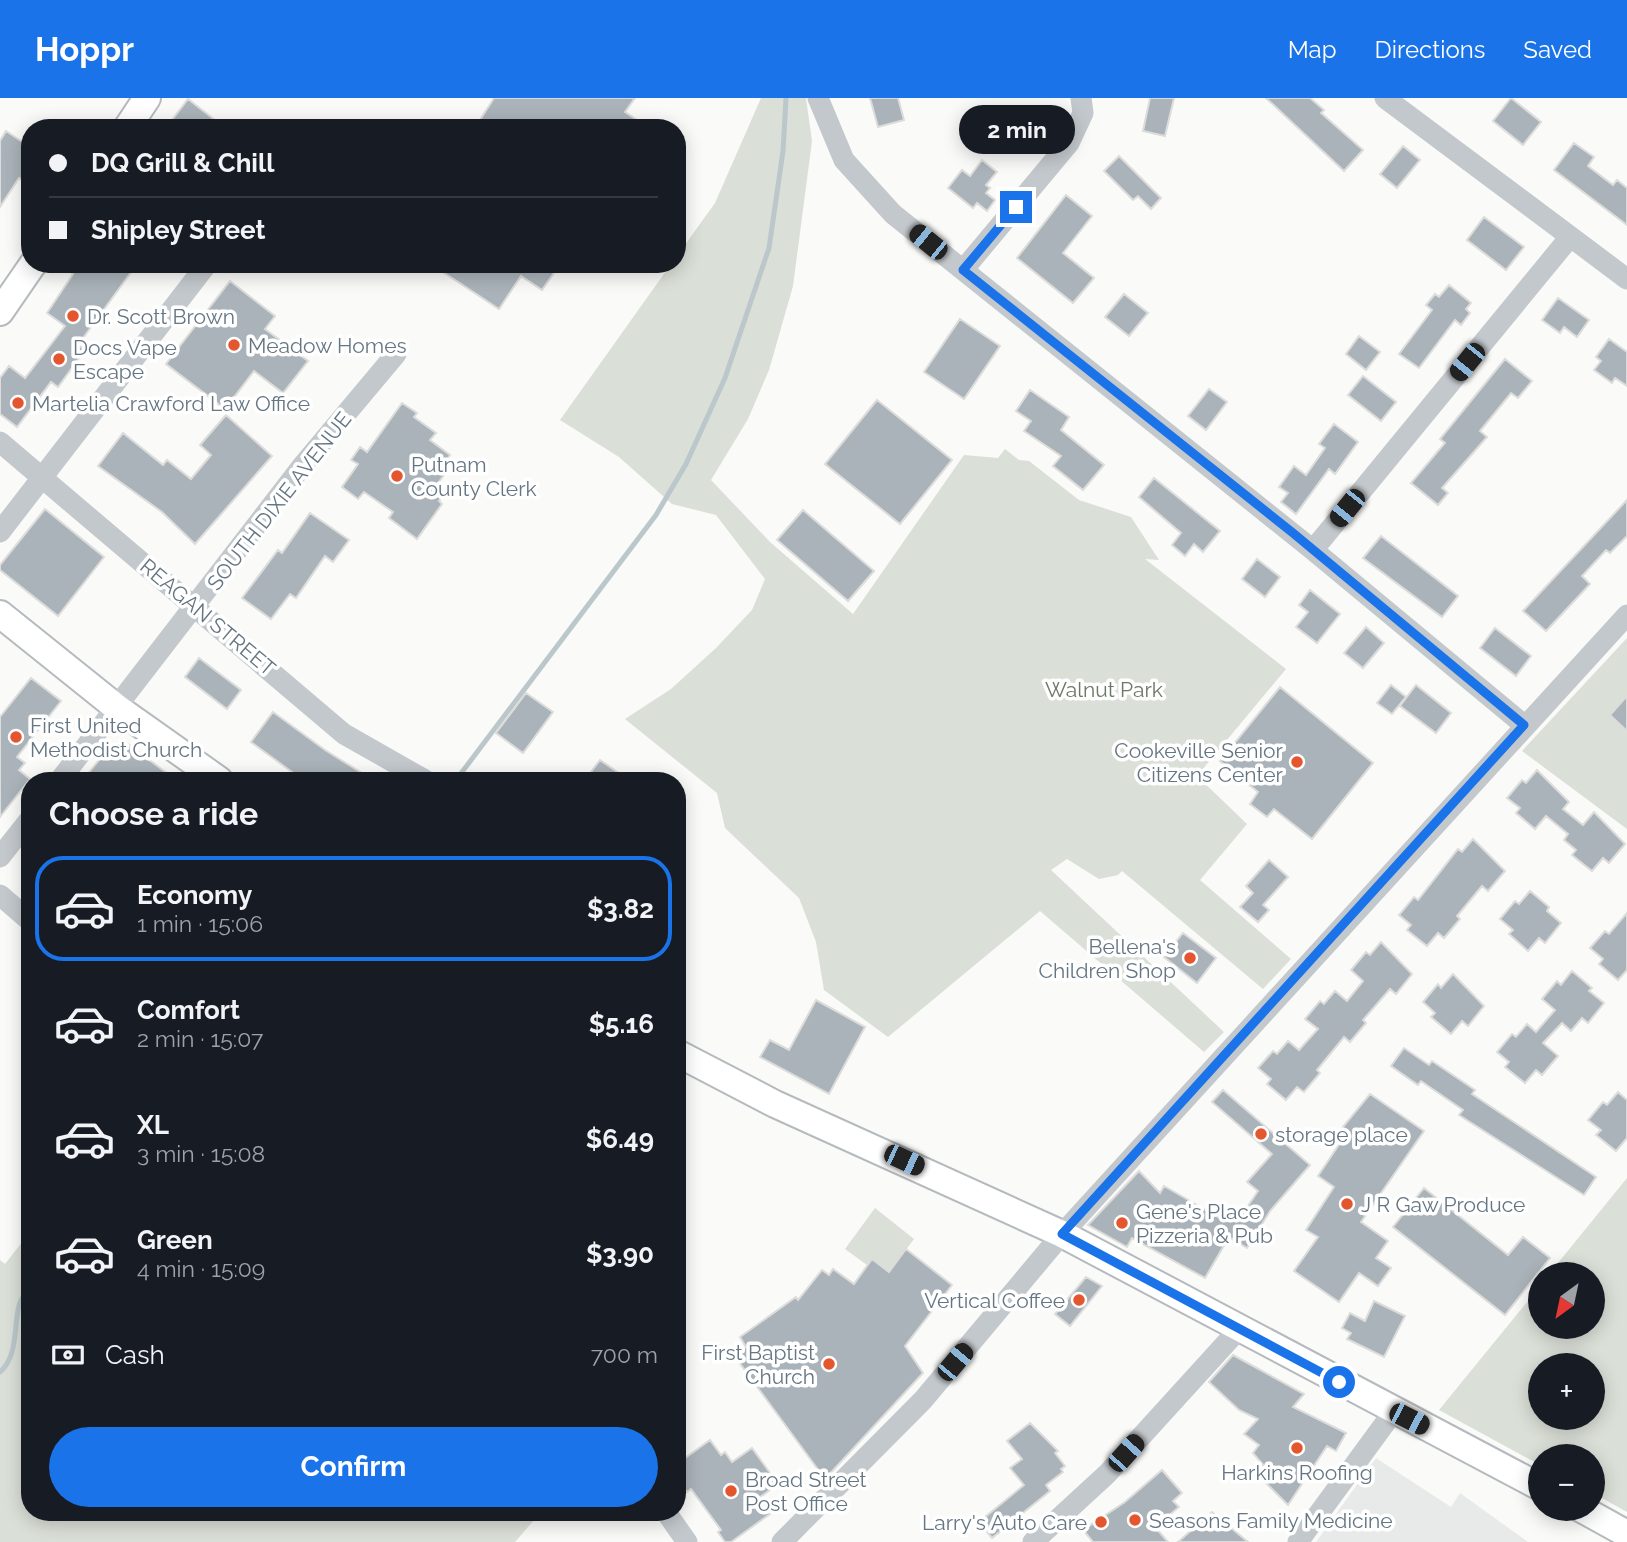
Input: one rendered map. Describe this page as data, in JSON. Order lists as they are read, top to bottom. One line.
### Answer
{"streets":{"street":["SOUTH DIXIE AVENUE","REAGAN STREET"]},"crossings":[["SOUTH DIXIE AVENUE","REAGAN STREET"]],"parks":["Walnut Park"],"places":["Dr. Scott Brown","Meadow Homes","Docs Vape Escape","Martelia Crawford Law Office","Putnam County Clerk","First United Methodist Church","Cookeville Senior Citizens Center","Bellena's Children Shop","storage place","J R Gaw Produce","Gene's Place Pizzeria & Pub","Vertical Coffee","First Baptist Church","Harkins Roofing","Broad Street Post Office","Seasons Family Medicine","Larry's Auto Care"],"north":"bottom left","page":{"header":"Hoppr","nav":["Map","Directions","Saved"],"bubble":"2 min","banner":["DQ Grill & Chill","Shipley Street"],"heading":"Choose a ride","list":[{"name":"Economy","note":"1 min · 15:06","value":"$3.82"},{"name":"Comfort","note":"2 min · 15:07","value":"$5.16"},{"name":"XL","note":"3 min · 15:08","value":"$6.49"},{"name":"Green","note":"4 min · 15:09","value":"$3.90"}],"map_buttons":["+","−"],"pay":["Cash","700 m"],"buttons":"Confirm"}}
